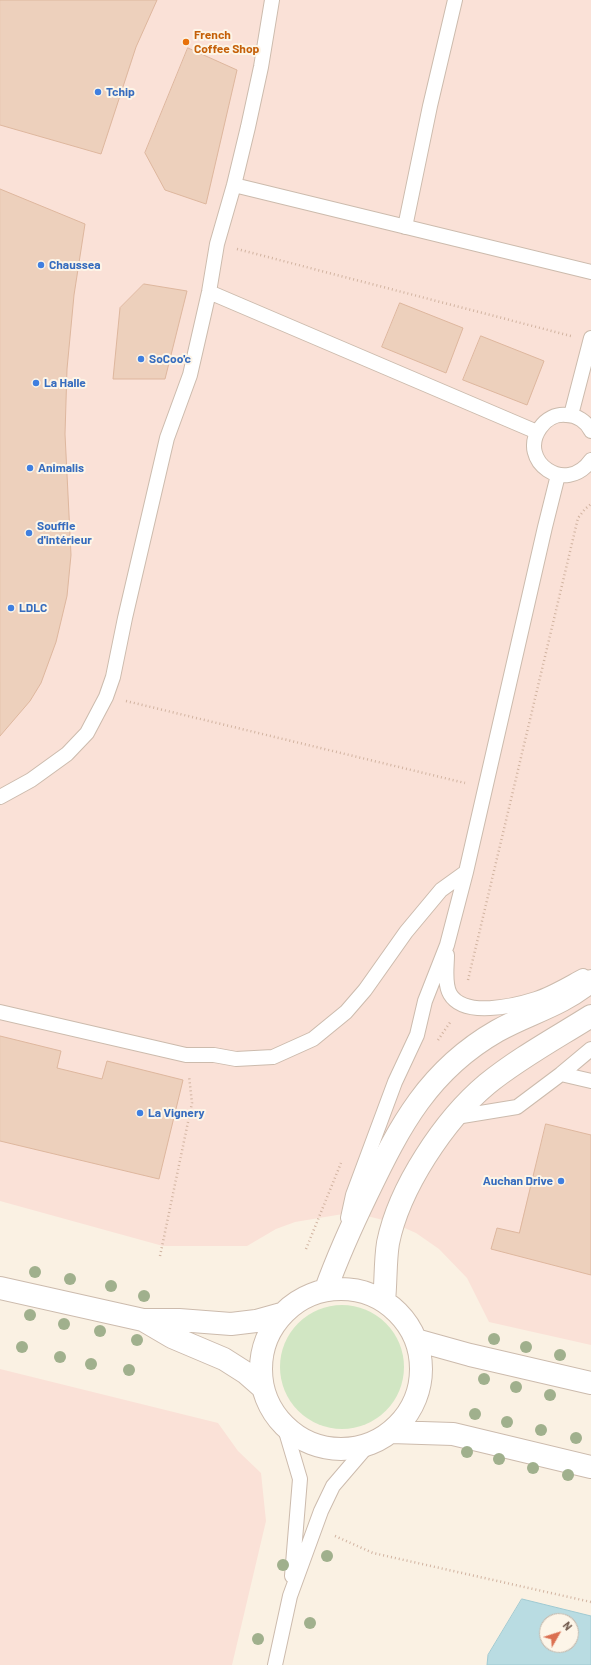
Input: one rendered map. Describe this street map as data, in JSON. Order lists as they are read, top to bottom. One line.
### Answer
{"places":["French Coffee Shop","Tchip","Chaussea","SoCoo'c","La Halle","Animalis","Souffle d'intérieur","LDLC","La Vignery","Auchan Drive"],"north":"top right"}
